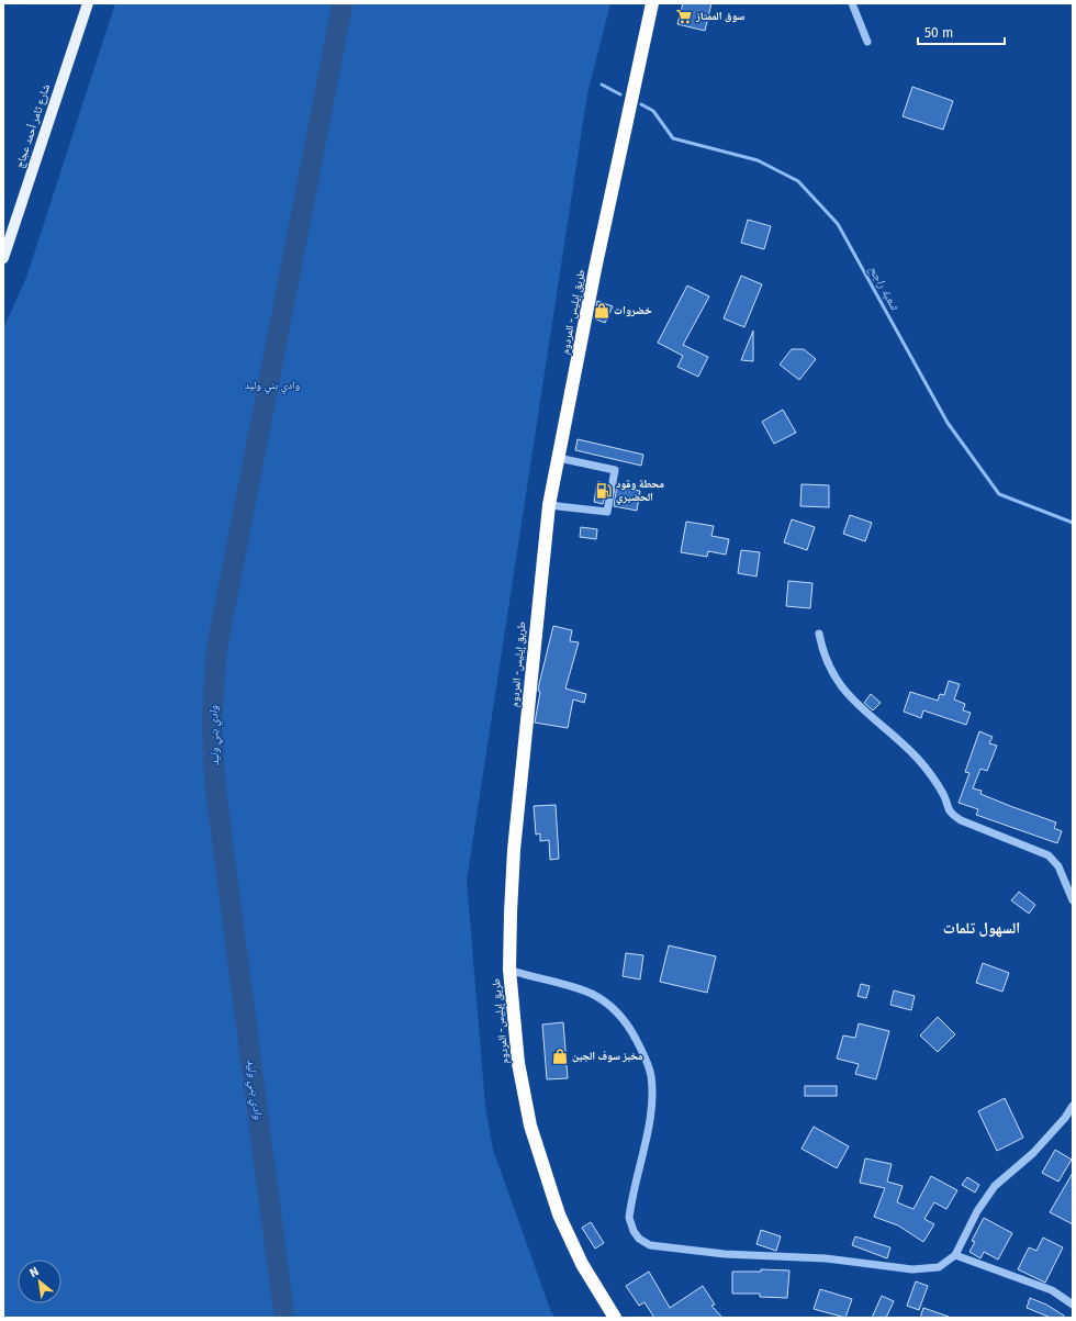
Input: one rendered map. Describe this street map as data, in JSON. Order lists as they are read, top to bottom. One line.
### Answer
{"streets":{"highway":["طريق إيليس- المردوم"],"main road":["شارع ثامر أحمد عجاج"]},"districts":["السهول تلمات"],"water":["شعبة راجح","وادي بني وليد"],"parks":["وادي بني وليد"],"places":{"supermarket":["سوق الممتاز"],"shop":["خضروات","مخبز سوف الجين"],"fuel station":["محطة وقود الحضيري"]},"scale_bar":"50 m","north":"top left"}
